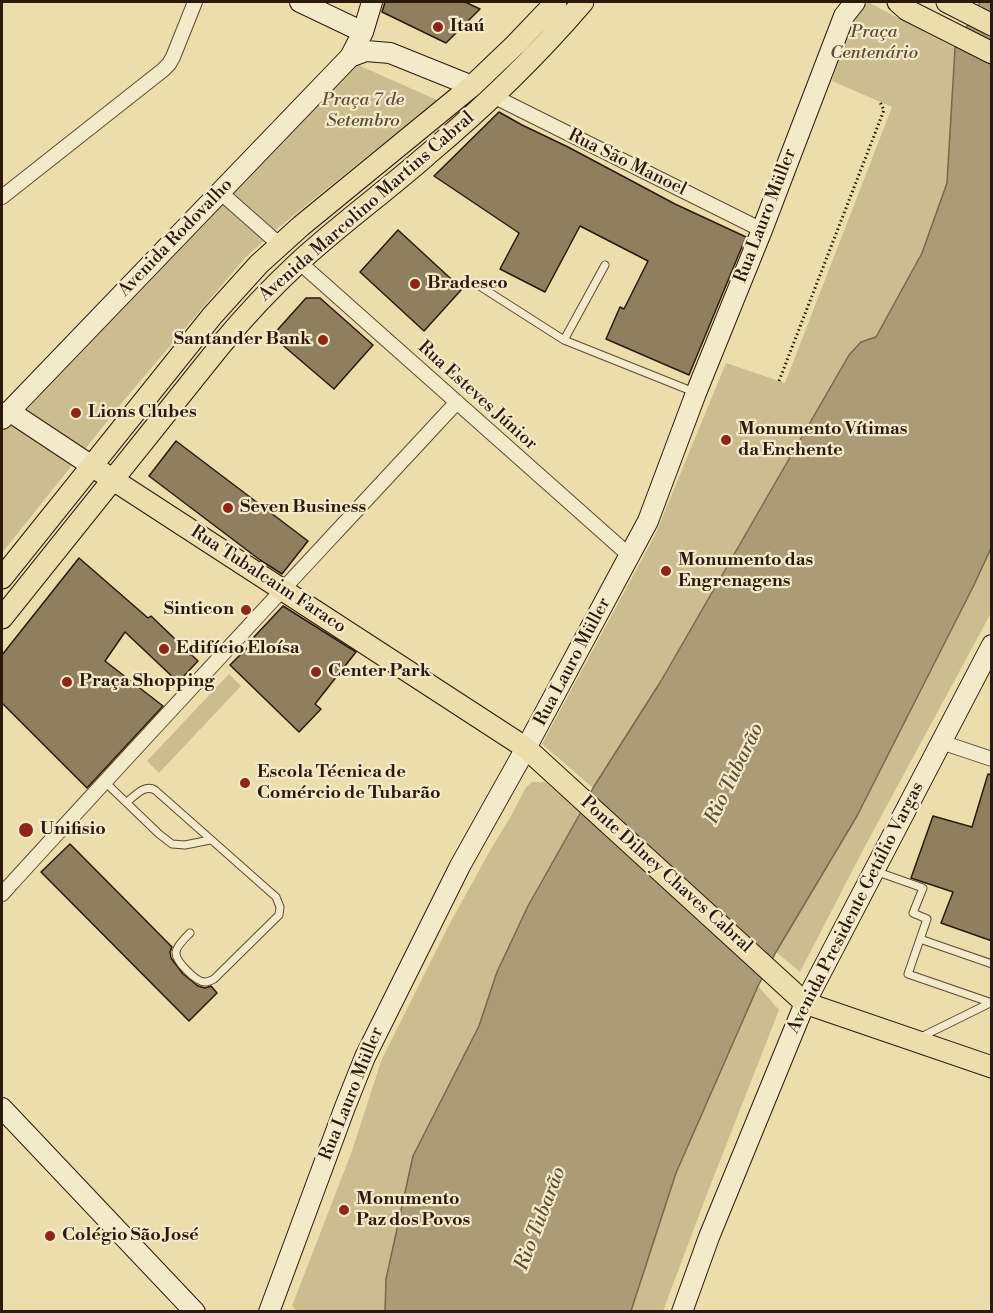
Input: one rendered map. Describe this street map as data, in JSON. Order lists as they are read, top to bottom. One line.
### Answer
{"streets":{"main road":["Avenida Marcolino Martins Cabral","Rua Lauro Müller","Avenida Rodovalho","Rua Tubalcaim Faraco","Ponte Dilney Chaves Cabral","Avenida Presidente Getúlio Vargas"],"street":["Rua São Manoel","Rua Esteves Júnior"]},"crossings":[["Rua São Manoel","Avenida Marcolino Martins Cabral"],["Rua São Manoel","Rua Lauro Müller"],["Avenida Marcolino Martins Cabral","Rua Esteves Júnior"],["Avenida Marcolino Martins Cabral","Rua Tubalcaim Faraco"],["Rua Lauro Müller","Rua Esteves Júnior"],["Rua Lauro Müller","Rua Tubalcaim Faraco"],["Rua Lauro Müller","Ponte Dilney Chaves Cabral"],["Avenida Rodovalho","Rua Tubalcaim Faraco"],["Rua Tubalcaim Faraco","Ponte Dilney Chaves Cabral"],["Ponte Dilney Chaves Cabral","Avenida Presidente Getúlio Vargas"]],"water":["Rio Tubarão"],"parks":["Praça Centenário","Praça 7 de Setembro"],"places":["Itaú","Bradesco","Santander Bank","Lions Clubes","Monumento Vítimas da Enchente","Seven Business","Monumento das Engrenagens","Sinticon","Edifício Eloísa","Center Park","Praça Shopping","Escola Técnica de Comércio de Tubarão","Unifisio","Monumento Paz dos Povos","Colégio São José"]}
